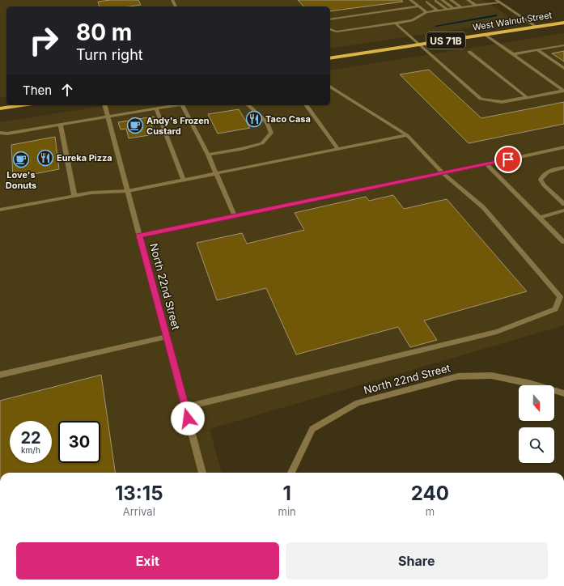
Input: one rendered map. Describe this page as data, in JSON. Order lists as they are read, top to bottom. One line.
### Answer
{"streets":{"main road":["West Walnut Street","US 71B"],"street":["North 22nd Street"]},"places":{"restaurant":["Taco Casa","Eureka Pizza"],"cafe":["Andy's Frozen Custard","Love's Donuts"]},"north":"bottom","page":{"turn":["80 m","Turn right"],"then":"Then","speed":"22 km/h","limit":"30","eta":["13:15","Arrival","1","min","240","m"],"buttons":["Exit","Share"]}}
